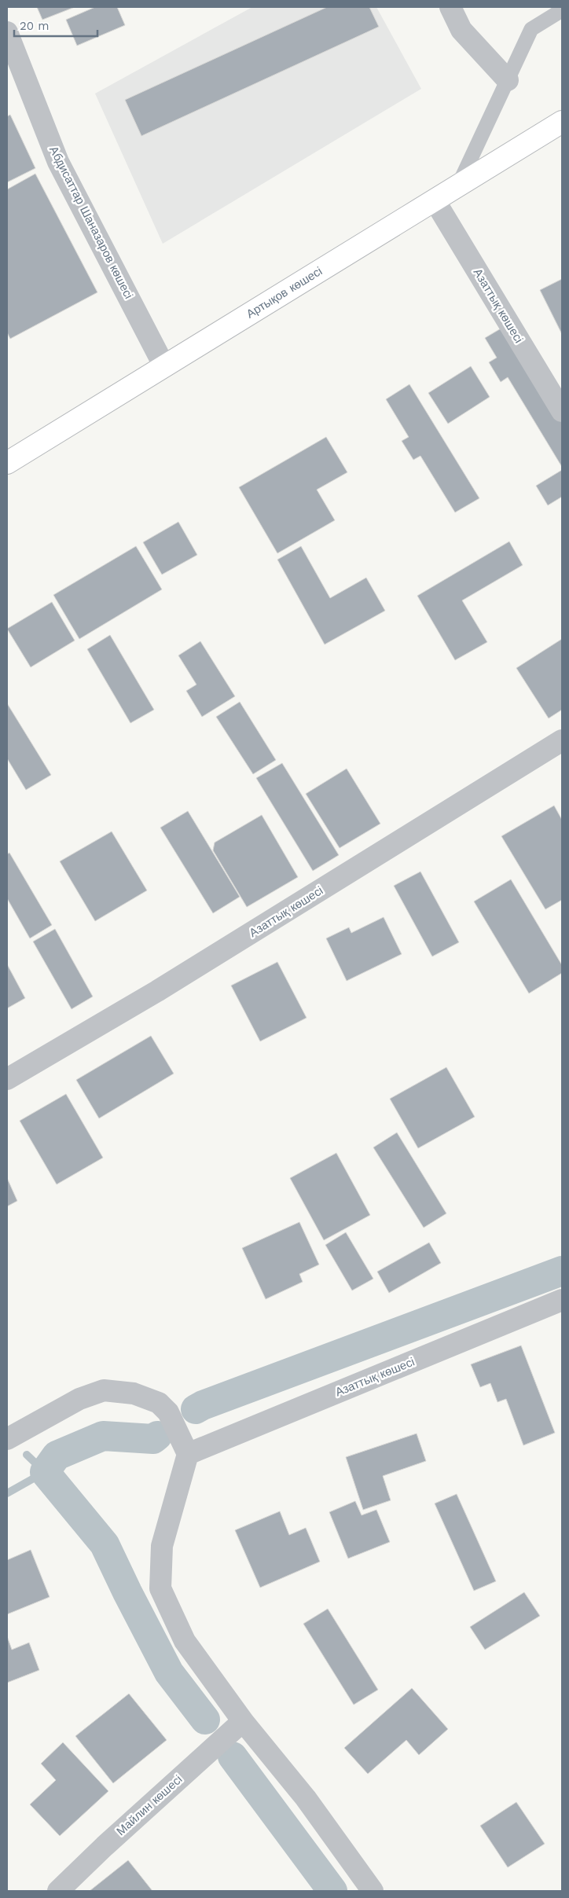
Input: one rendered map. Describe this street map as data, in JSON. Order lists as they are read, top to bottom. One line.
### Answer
{"streets":{"highway":["Артықов көшесі"],"street":["Абдисаттар Шаназаров көшесі","Азаттық көшесі","Майлин көшесі"]},"crossings":[["Абдисаттар Шаназаров көшесі","Артықов көшесі"],["Артықов көшесі","Азаттық көшесі"]],"scale_bar":"20 m"}
